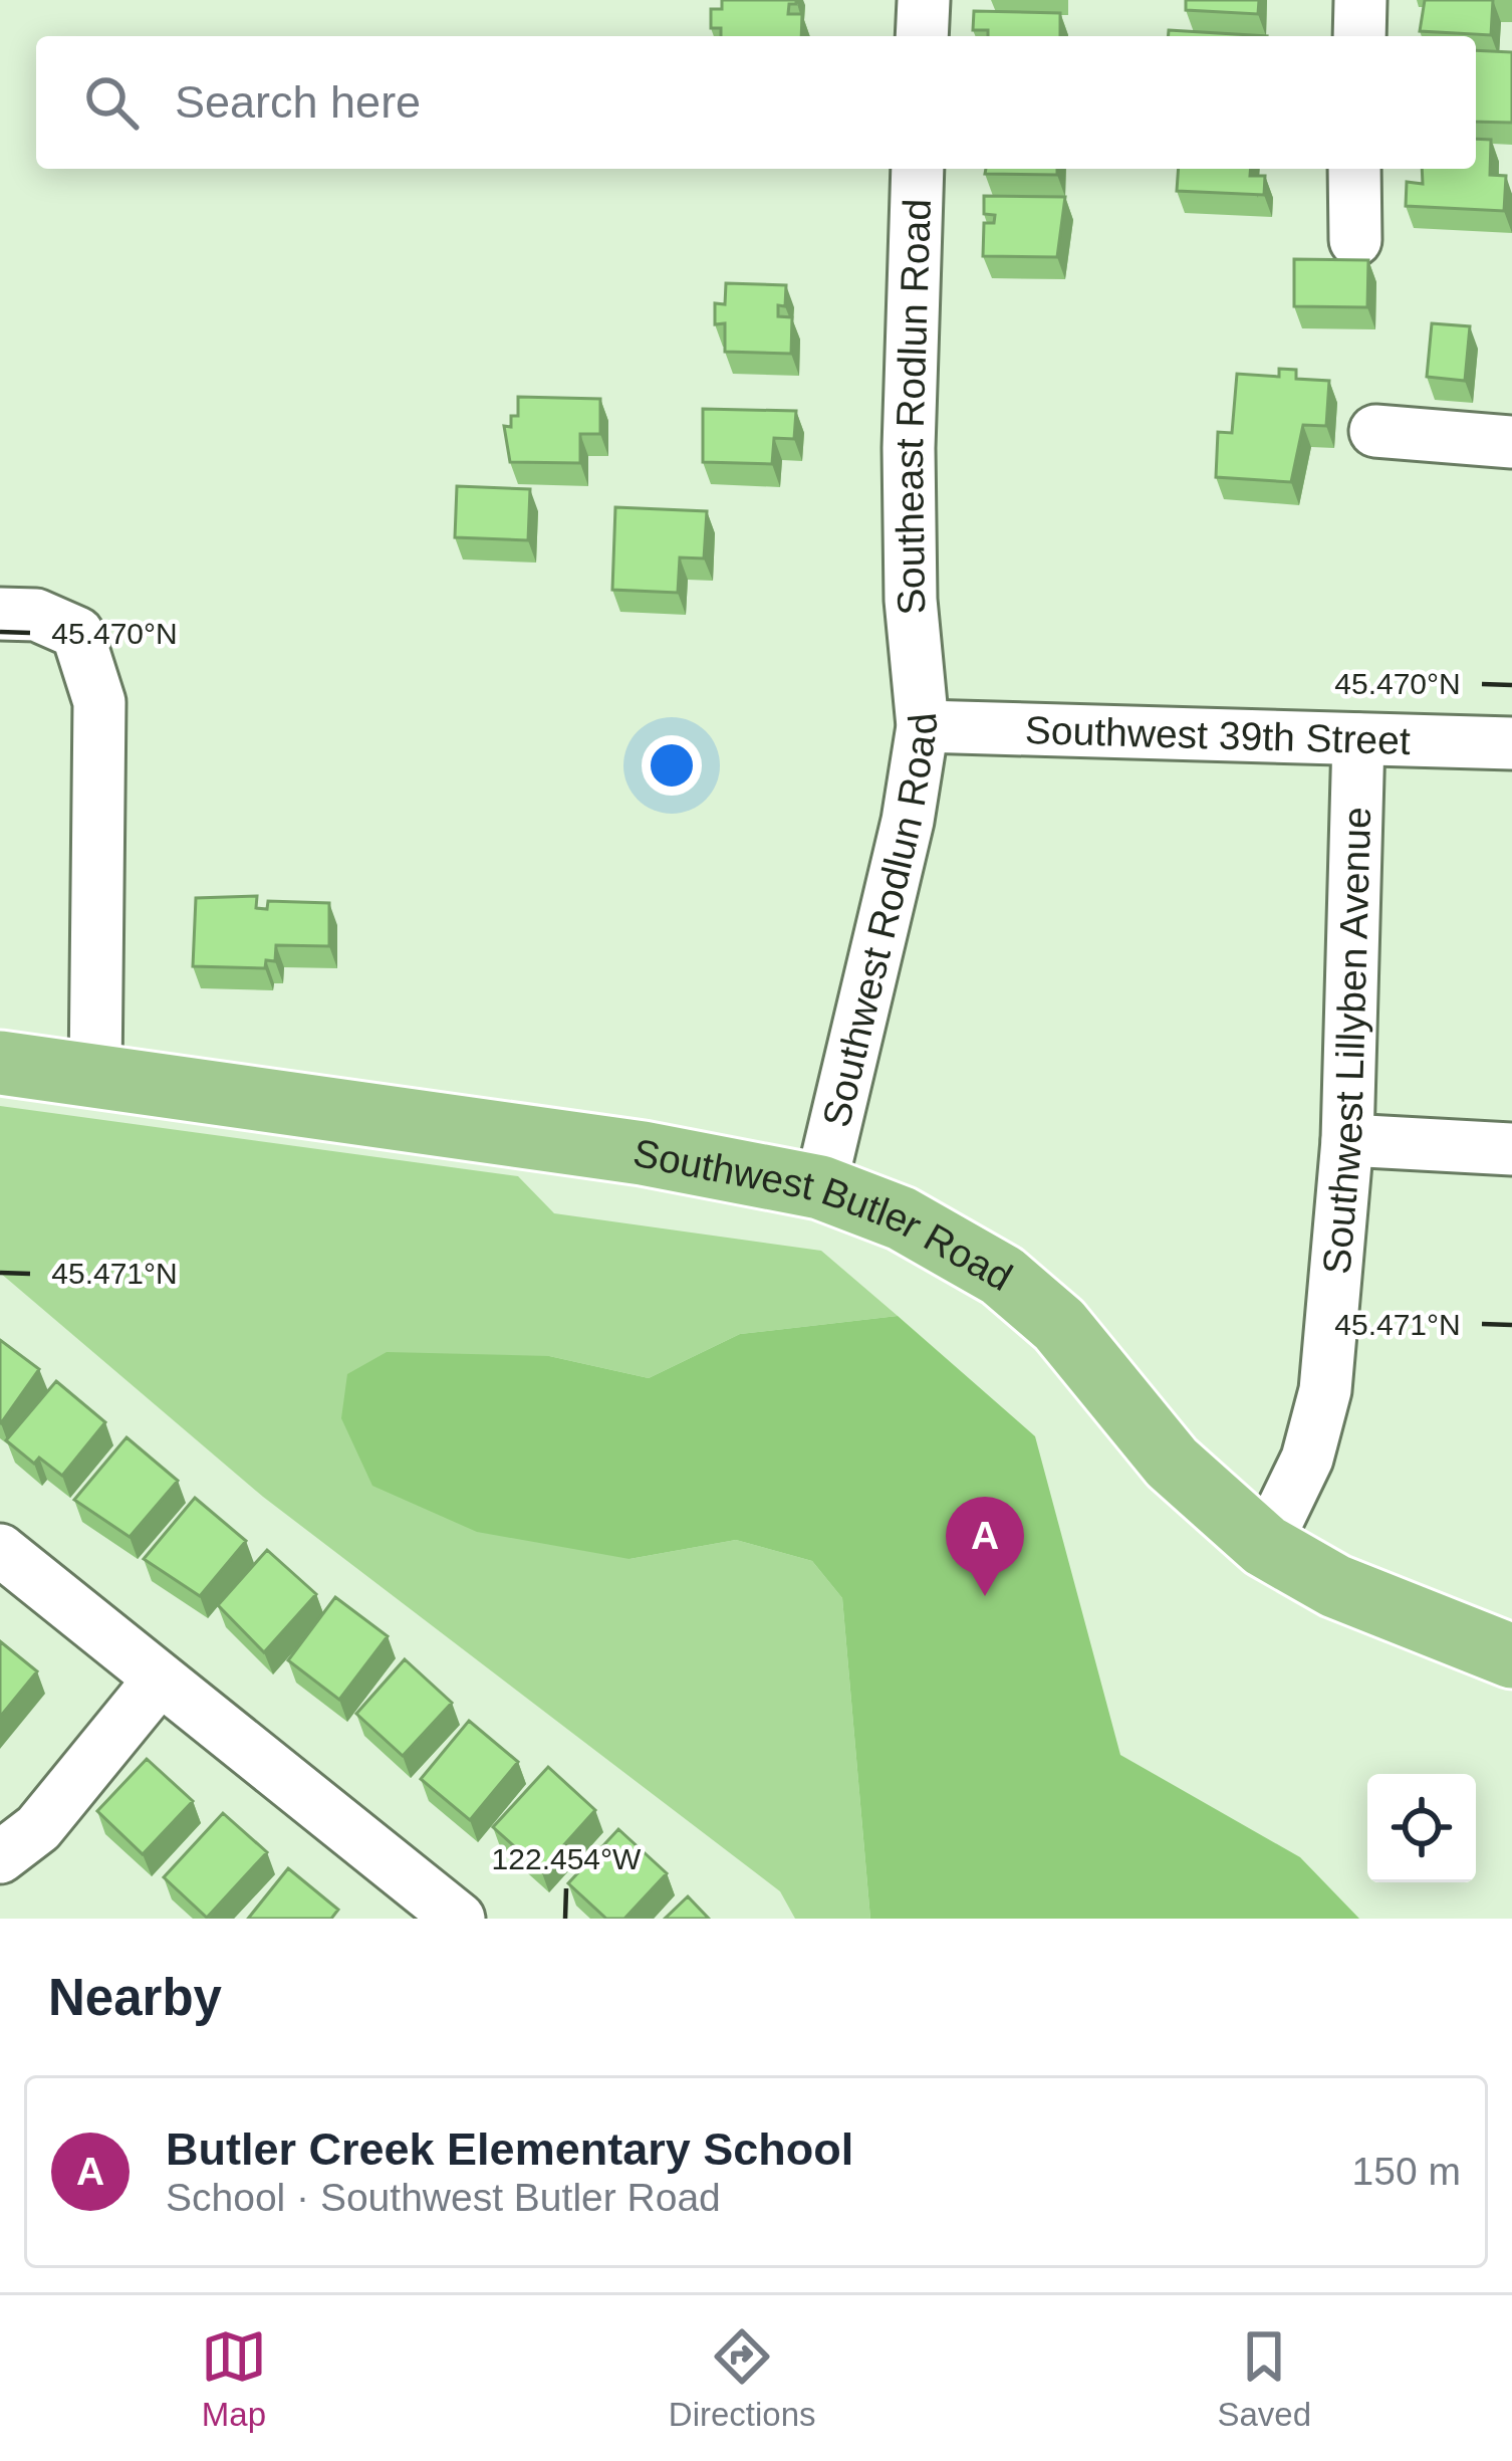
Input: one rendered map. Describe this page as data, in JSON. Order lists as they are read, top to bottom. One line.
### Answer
{"streets":{"main road":["Southwest Butler Road"],"street":["Southeast Rodlun Road","Southwest 39th Street","Southwest Rodlun Road","Southwest Lillyben Avenue"]},"crossings":[["Southeast Rodlun Road","Southwest Rodlun Road"],["Southwest 39th Street","Southwest Rodlun Road"],["Southwest 39th Street","Southwest Lillyben Avenue"],["Southwest Rodlun Road","Southwest Butler Road"],["Southwest Lillyben Avenue","Southwest Butler Road"]],"page":{"search":"Search here","pins":"A","heading":"Nearby","list":[{"mark":"A","name":"Butler Creek Elementary School","note":"School · Southwest Butler Road","value":"150 m"}],"nav":["Map","Directions","Saved"]},"coordinates":["45.470°N","45.471°N","122.454°W"]}
